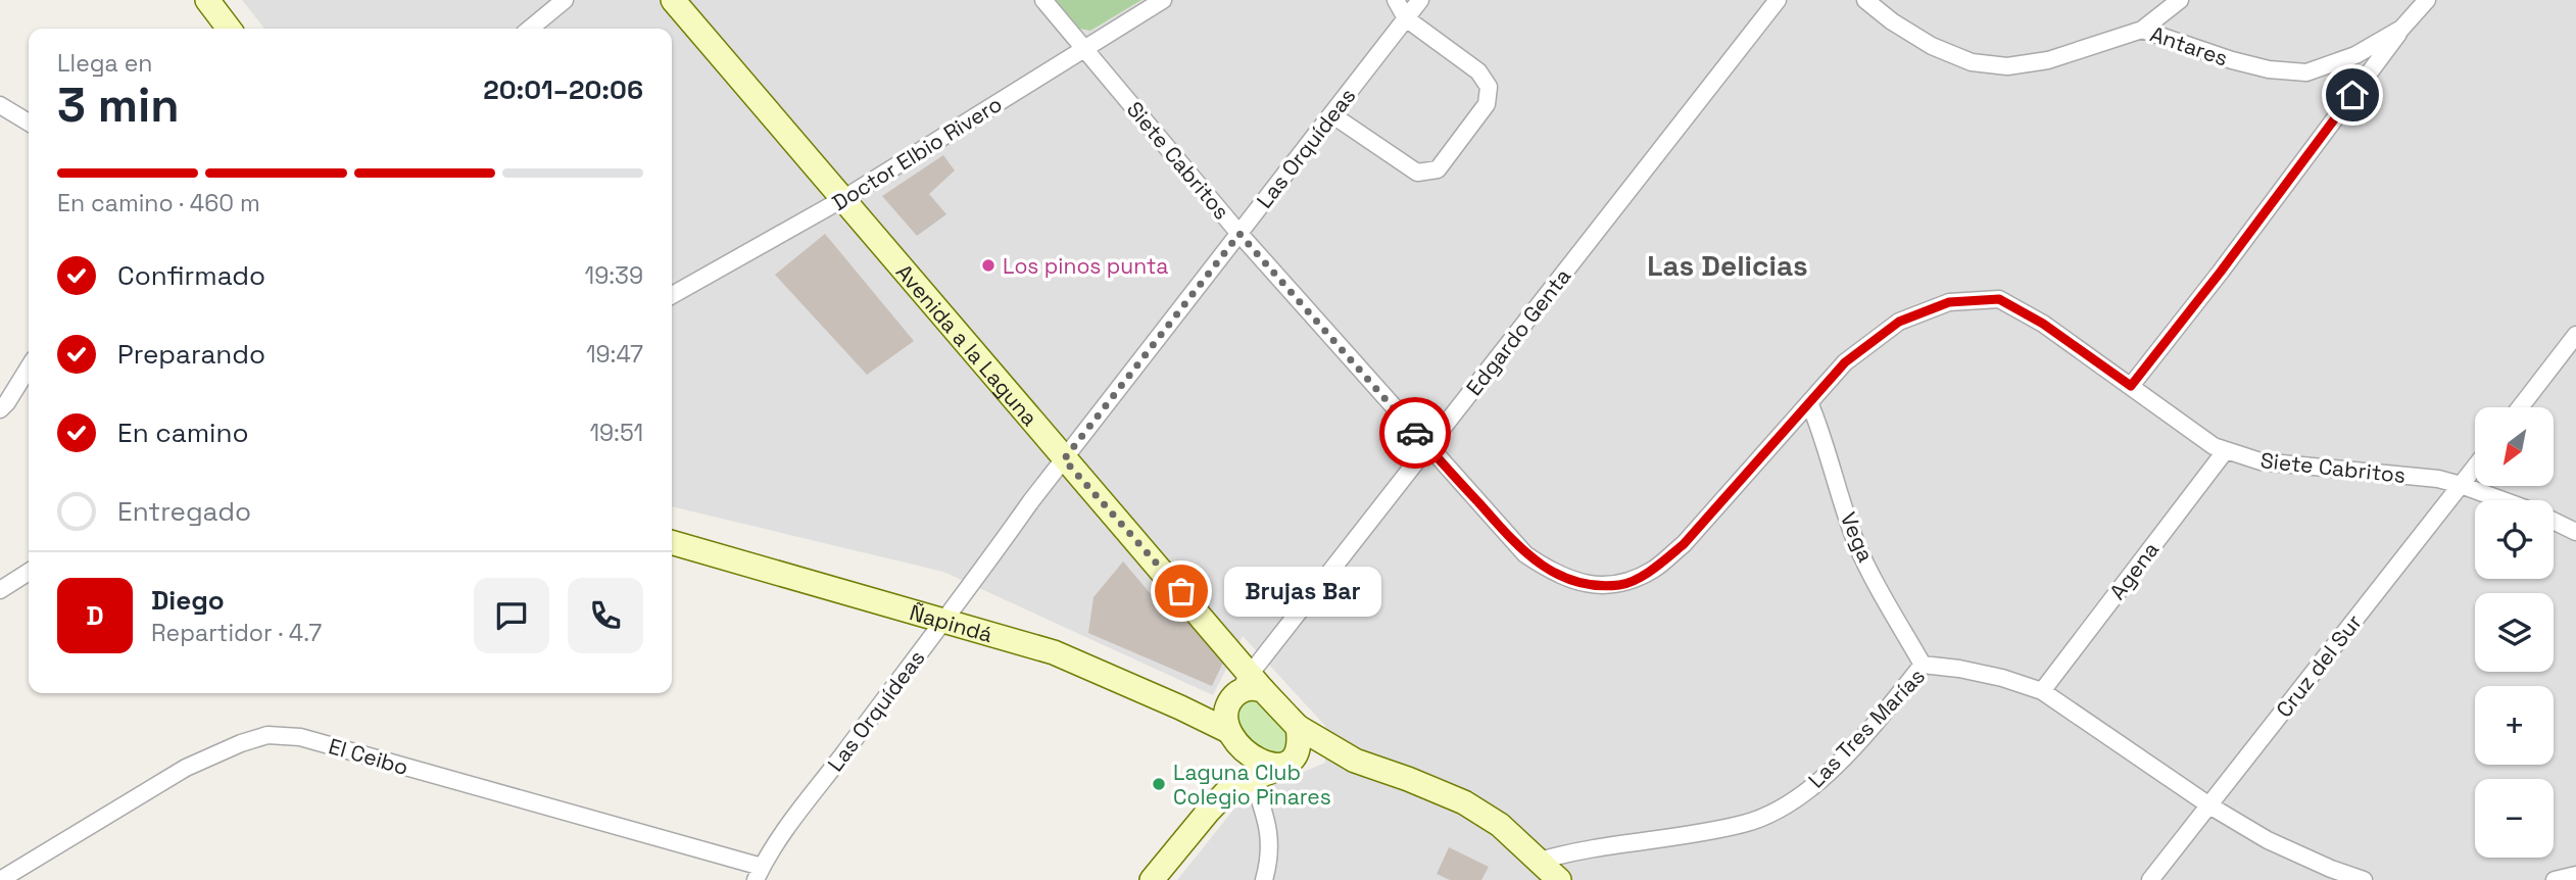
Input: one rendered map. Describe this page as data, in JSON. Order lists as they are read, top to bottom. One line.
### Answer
{"streets":{"street":["Antares","Las Orquídeas","Doctor Elbio Rivero","Siete Cabritos","Edgardo Genta","Avenida a la Laguna","Vega","Agena","Ñapindá","Cruz del Sur","Las Tres Marías","El Ceibo"]},"crossings":[["Las Orquídeas","Siete Cabritos"],["Las Orquídeas","Avenida a la Laguna"],["Las Orquídeas","Ñapindá"],["Las Orquídeas","El Ceibo"],["Doctor Elbio Rivero","Siete Cabritos"],["Doctor Elbio Rivero","Avenida a la Laguna"],["Siete Cabritos","Edgardo Genta"],["Siete Cabritos","Vega"],["Siete Cabritos","Agena"],["Siete Cabritos","Cruz del Sur"],["Edgardo Genta","Avenida a la Laguna"],["Edgardo Genta","Ñapindá"],["Avenida a la Laguna","Ñapindá"],["Vega","Las Tres Marías"],["Agena","Las Tres Marías"],["Cruz del Sur","Las Tres Marías"]],"districts":["Las Delicias"],"places":["Los pinos punta","Brujas Bar","Laguna Club Colegio Pinares"],"north":"bottom left","page":{"heading":["3 min","Llega en","20:01–20:06"],"panel":["Diego","Repartidor · 4.7"],"bar":"En camino · 460 m","list":[["Confirmado","19:39"],["Preparando","19:47"],["En camino","19:51"],"Entregado"],"map_buttons":["+","−"],"bubble":"Brujas Bar","round":"D"}}
